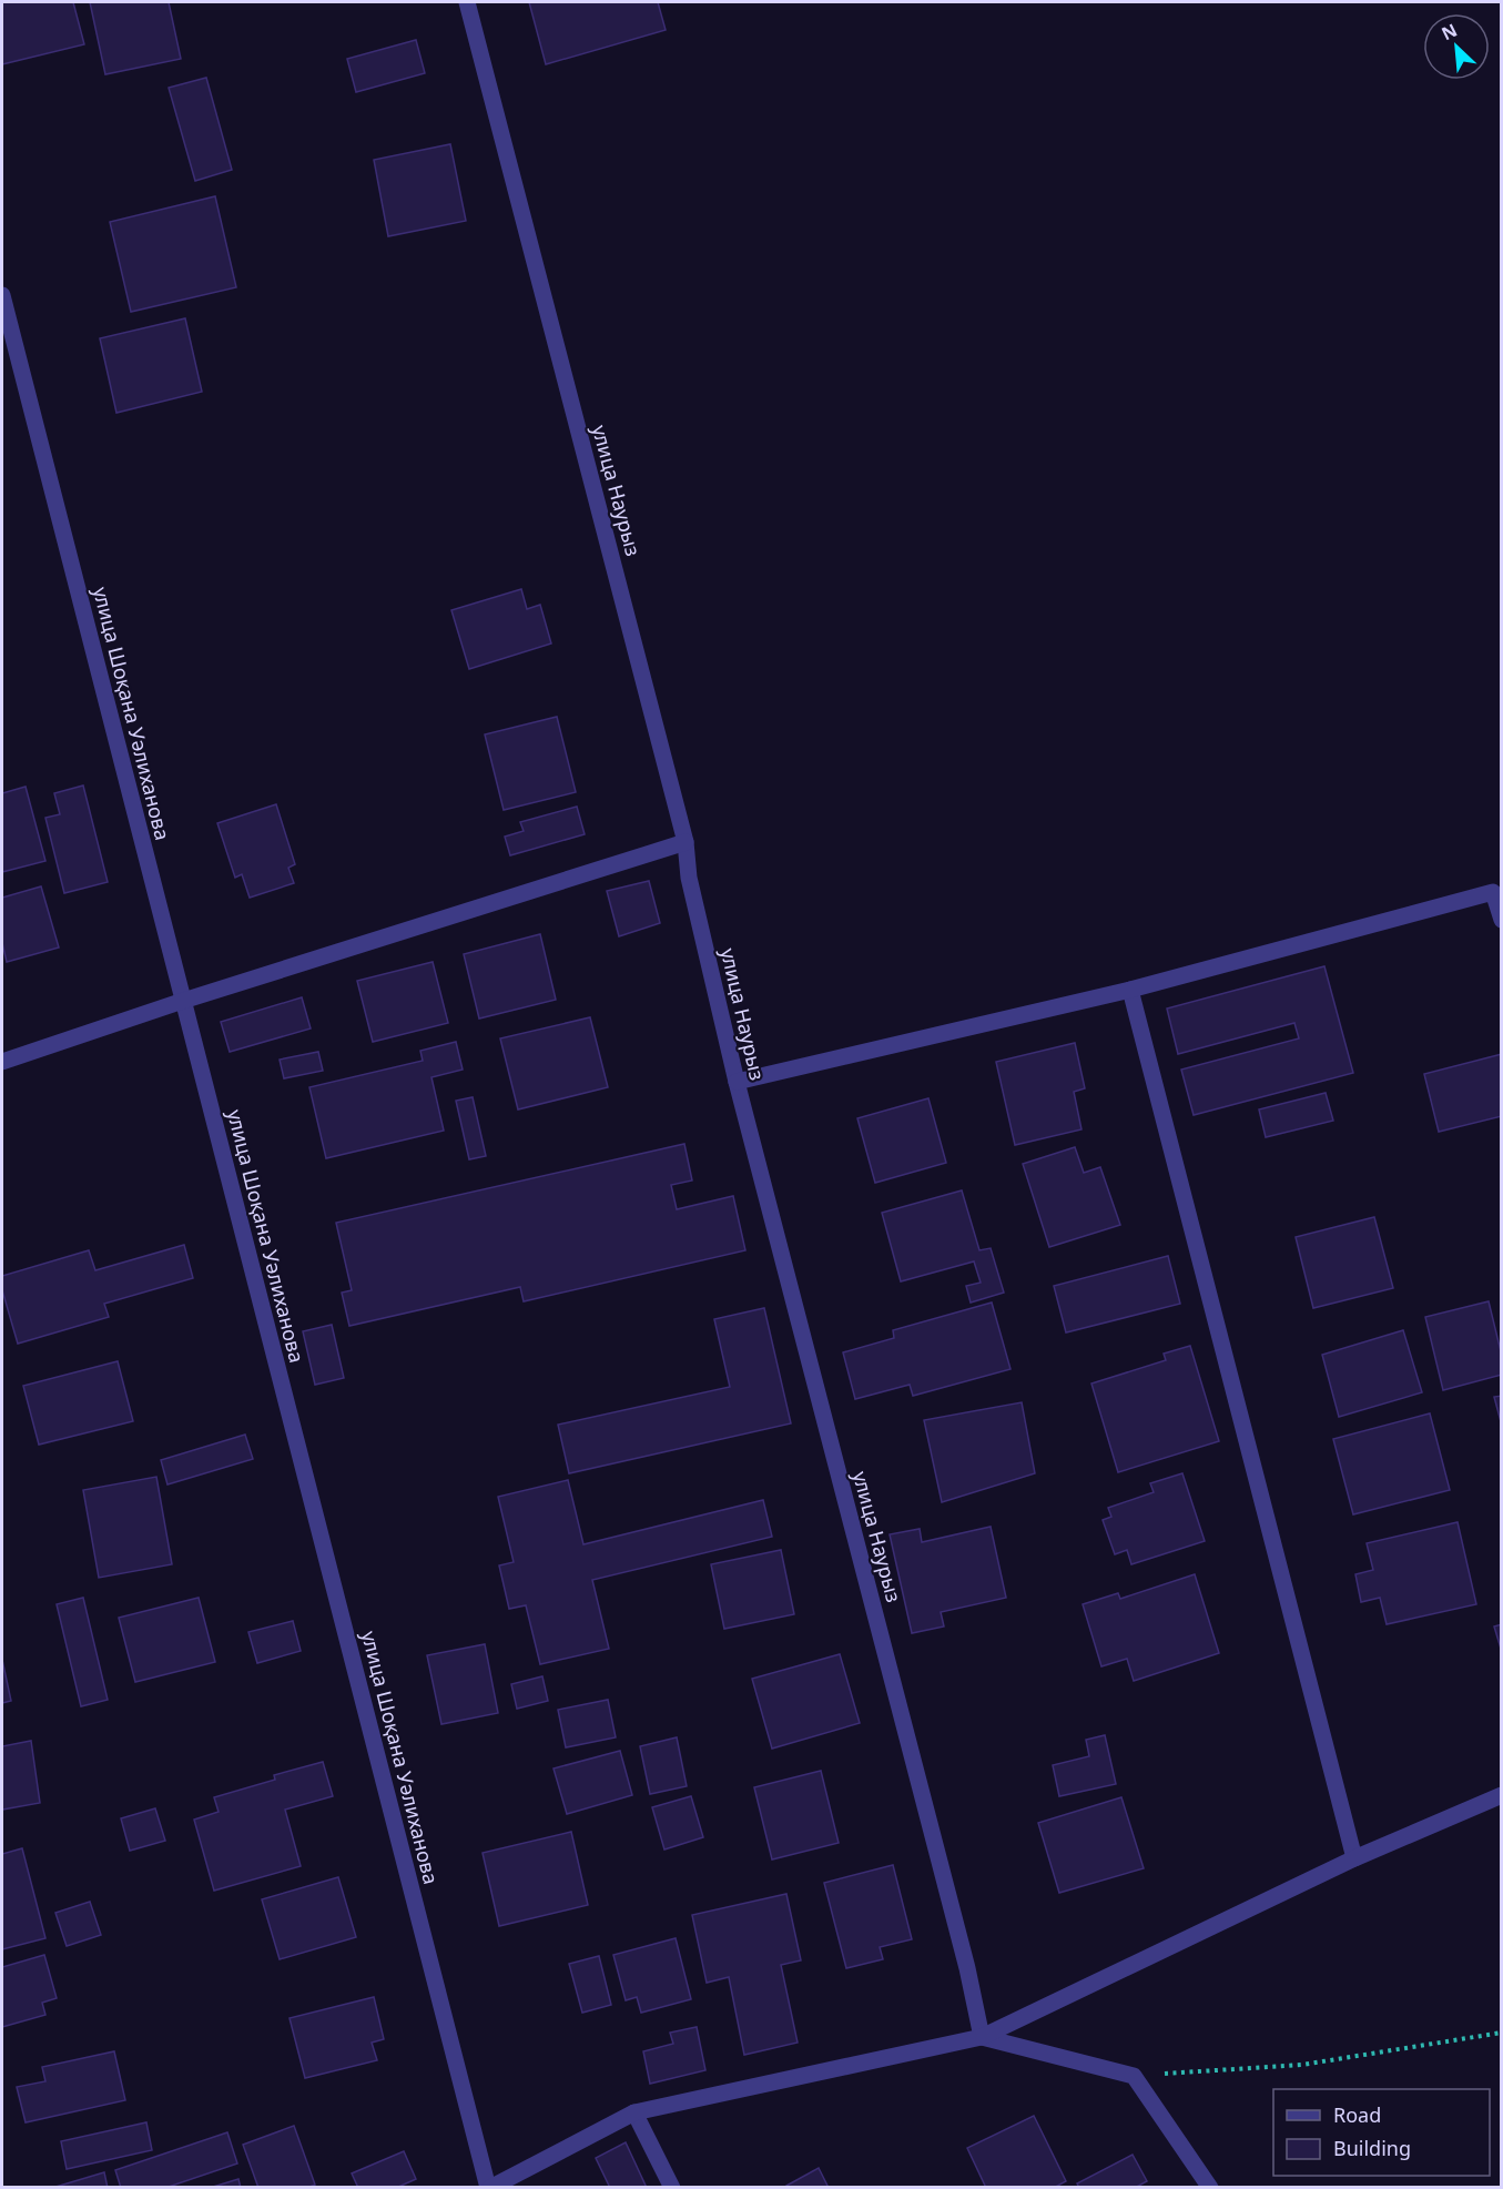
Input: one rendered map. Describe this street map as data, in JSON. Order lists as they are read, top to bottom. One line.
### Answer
{"streets":{"street":["улица Наурыз","улица Шоқана Уәлиханова"]},"legend":["Road","Building"],"north":"top left"}
